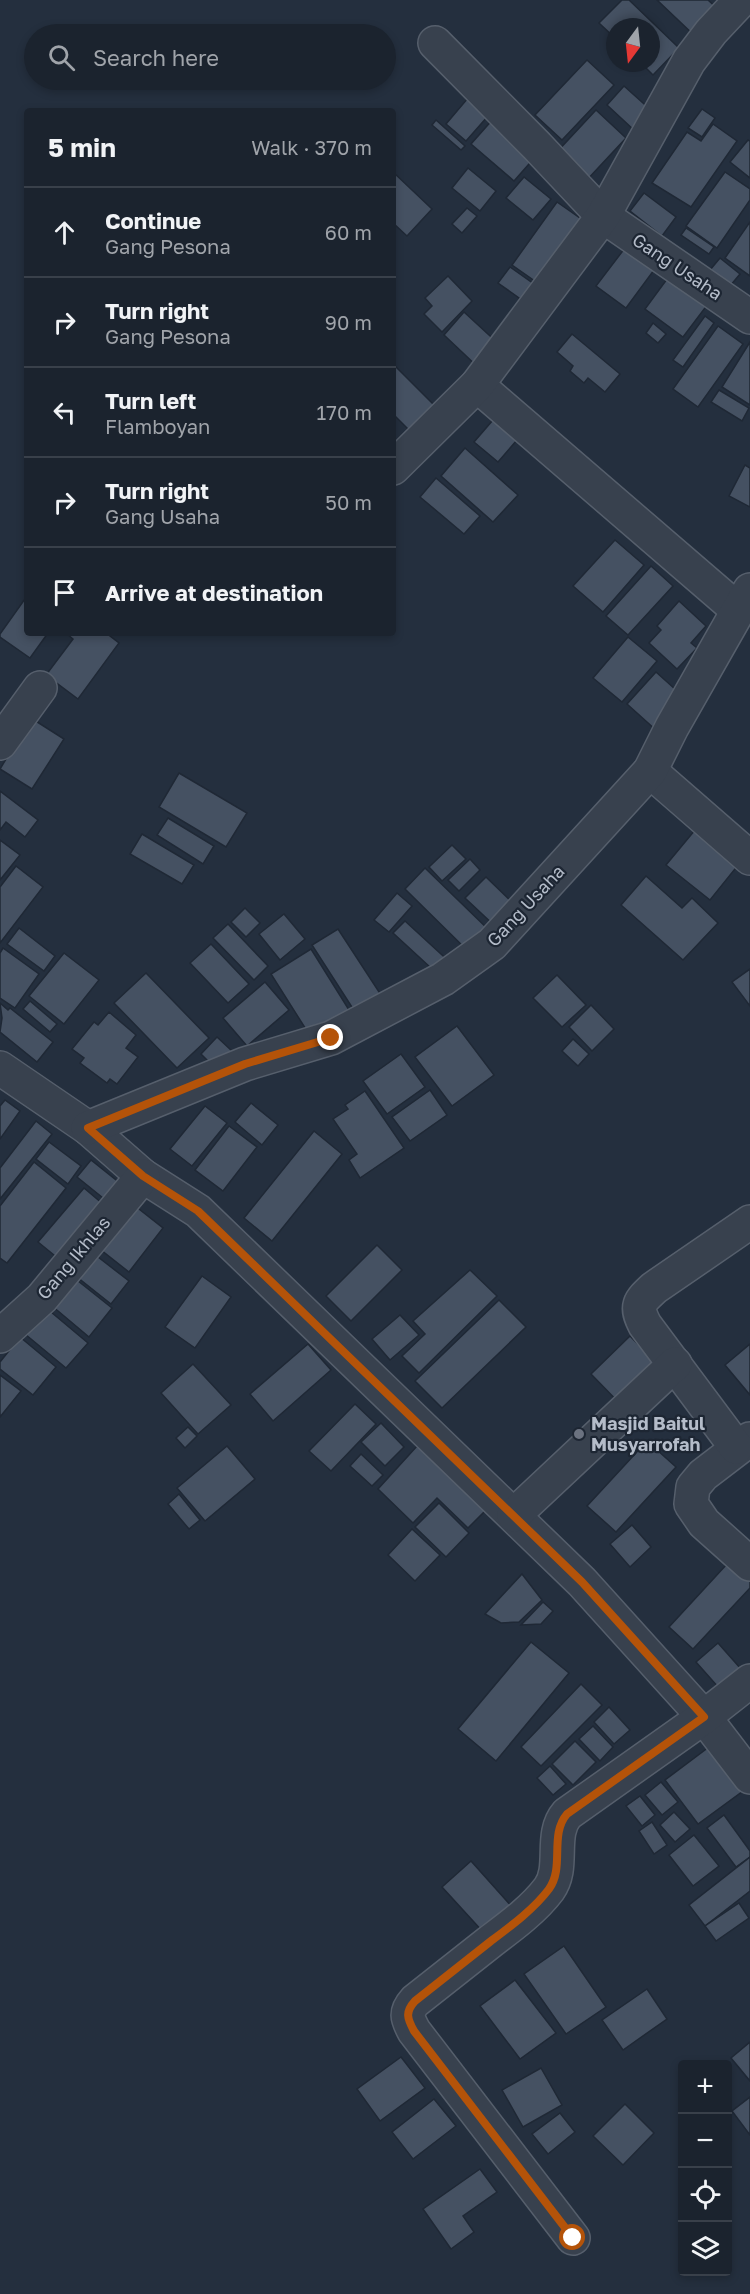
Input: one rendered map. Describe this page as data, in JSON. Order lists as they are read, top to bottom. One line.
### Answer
{"streets":{"street":["Gang Usaha","Gang Ikhlas"]},"places":["Masjid Baitul Musyarrofah"],"north":"bottom","page":{"search":"Search here","heading":["5 min","Walk · 370 m"],"list":[["Continue","Gang Pesona","60 m"],["Turn right","Gang Pesona","90 m"],["Turn left","Flamboyan","170 m"],["Turn right","Gang Usaha","50 m"],"Arrive at destination"],"map_buttons":["+","−"]}}
